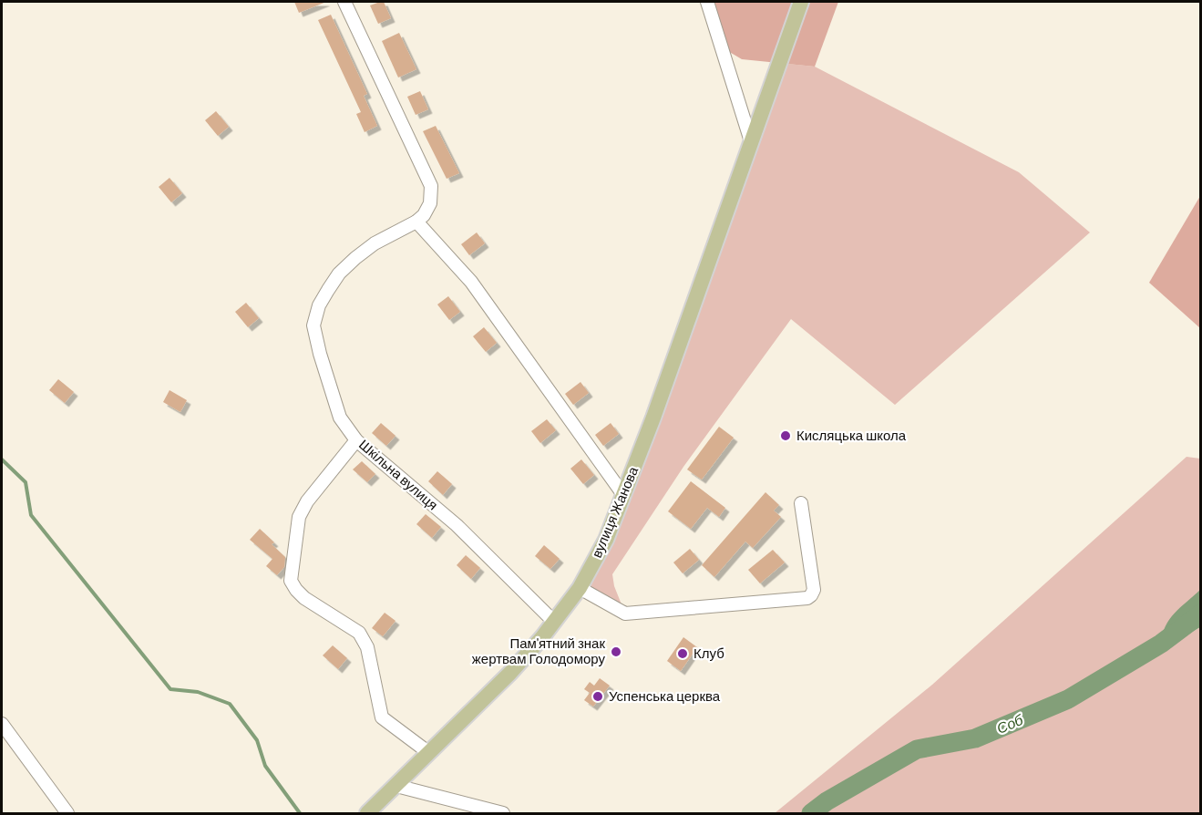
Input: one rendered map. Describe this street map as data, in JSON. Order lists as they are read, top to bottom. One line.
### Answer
{"streets":{"main road":["вулиця Жанова"],"street":["Шкільна вулиця"]},"crossings":[["Шкільна вулиця","вулиця Жанова"]],"water":["Соб"],"places":["Кисляцька школа","Пам'ятний знак жертвам Голодомору","Клуб","Успенська церква"]}
